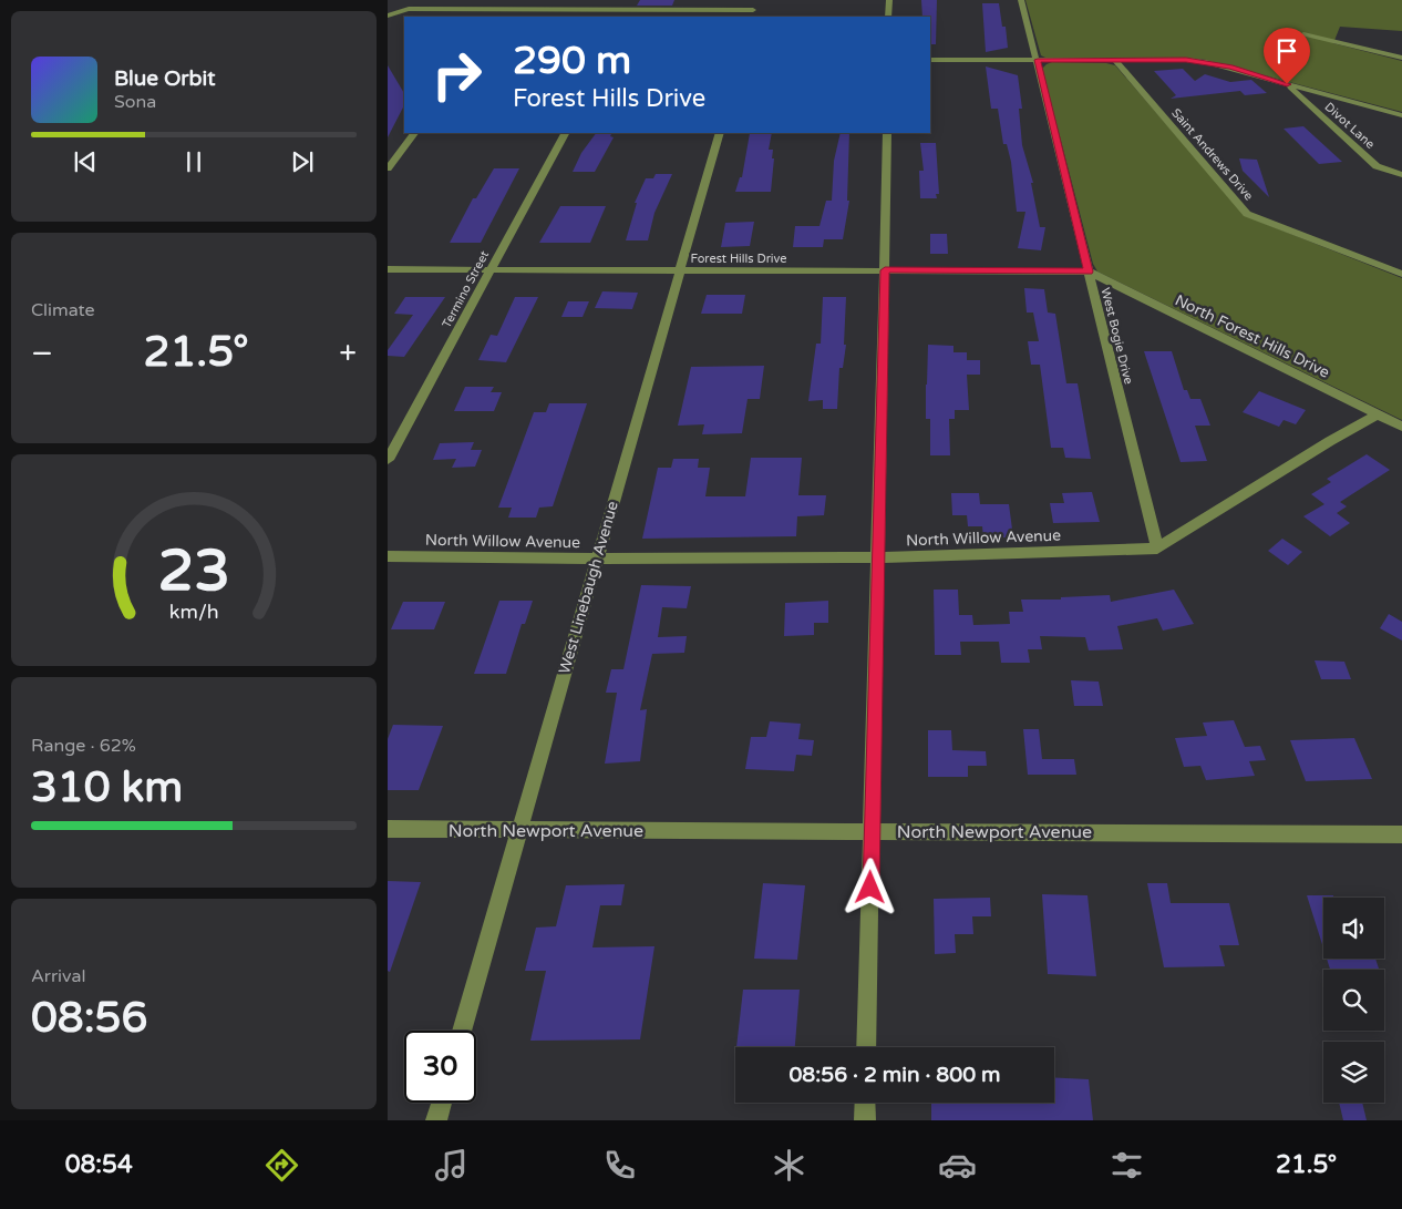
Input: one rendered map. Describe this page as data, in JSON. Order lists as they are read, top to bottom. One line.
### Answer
{"streets":{"street":["Divot Lane","Saint Andrews Drive","Forest Hills Drive","Termino Street","West Bogie Drive","North Forest Hills Drive","North Willow Avenue","West Linebaugh Avenue","North Newport Avenue"]},"crossings":[["Forest Hills Drive","Termino Street"],["Forest Hills Drive","West Bogie Drive"],["Forest Hills Drive","North Forest Hills Drive"],["Forest Hills Drive","West Linebaugh Avenue"],["West Bogie Drive","North Forest Hills Drive"],["West Bogie Drive","North Willow Avenue"],["North Willow Avenue","West Linebaugh Avenue"],["West Linebaugh Avenue","North Newport Avenue"]],"page":{"turn":["290 m","Forest Hills Drive"],"song":["Blue Orbit","Sona"],"tile":["Climate",["Range · 62%","310 km"],["Arrival","08:56"]],"heat":["−","21.5°","+"],"limit":"30","trip":"08:56 · 2 min · 800 m","tabs":["08:54","21.5°"],"gauge":["23","km/h"]}}
